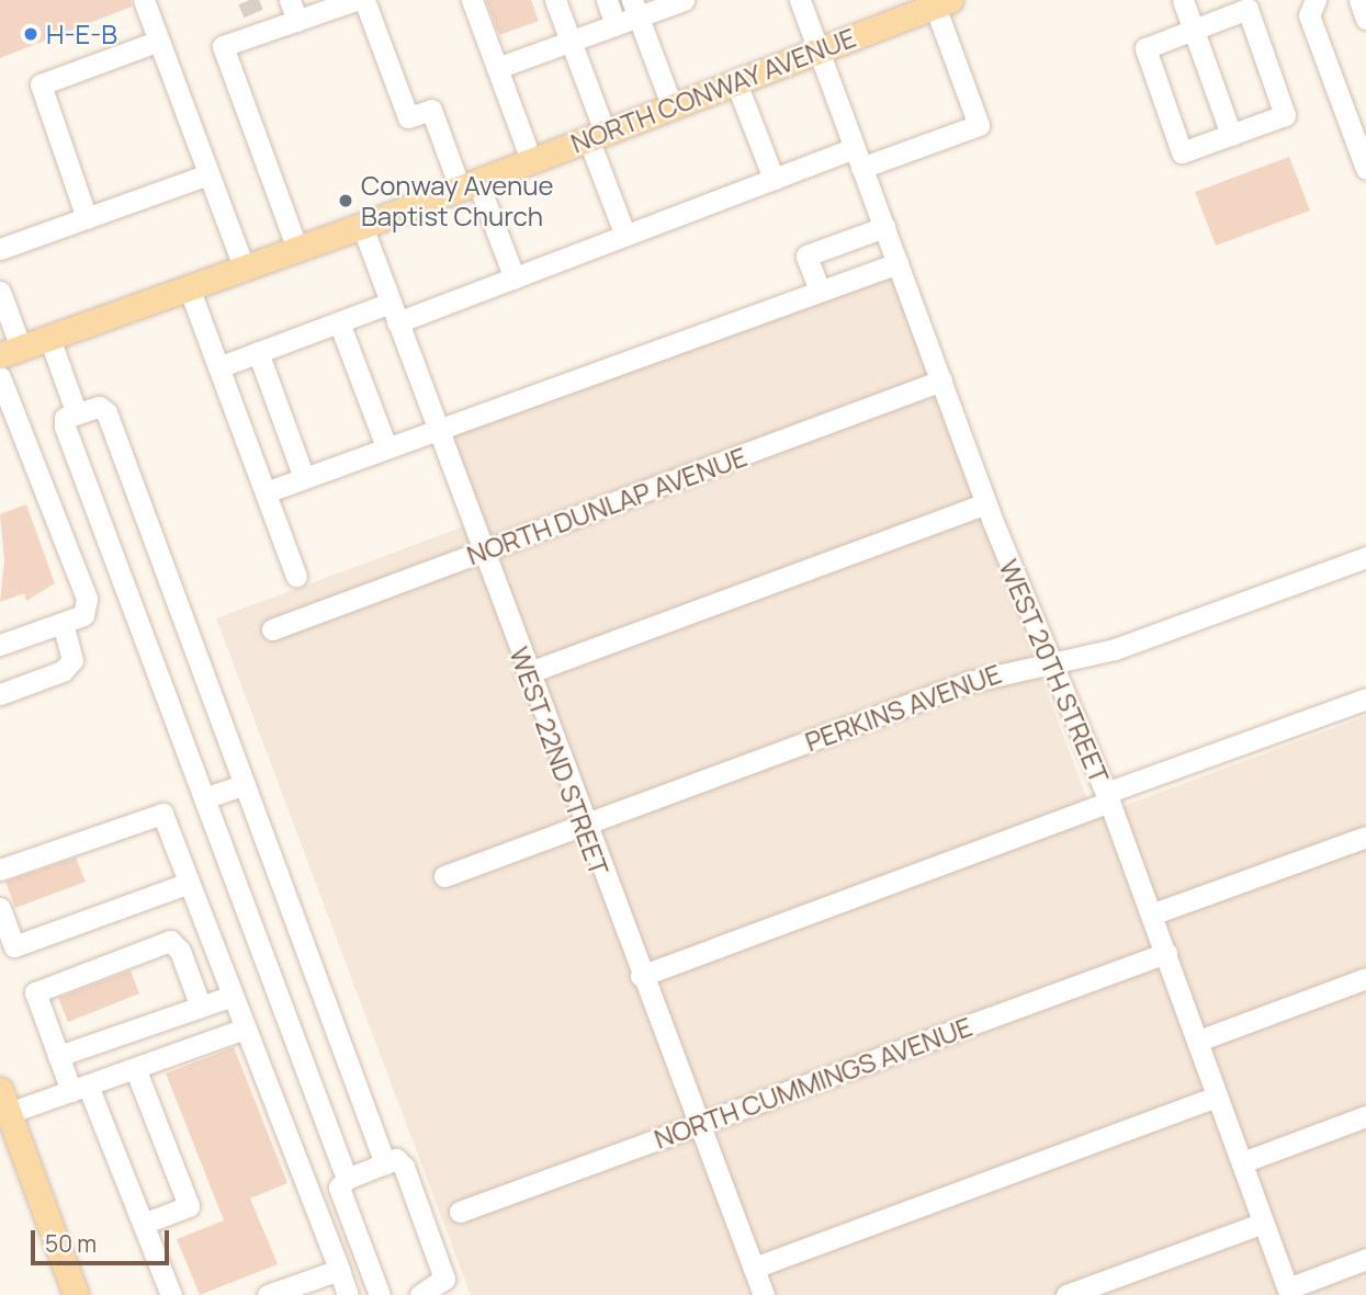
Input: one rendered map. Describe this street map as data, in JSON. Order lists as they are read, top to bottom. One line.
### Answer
{"streets":{"main road":["NORTH CONWAY AVENUE"],"street":["NORTH DUNLAP AVENUE","WEST 20TH STREET","PERKINS AVENUE","WEST 22ND STREET","NORTH CUMMINGS AVENUE"]},"crossings":[["NORTH CONWAY AVENUE","WEST 20TH STREET"],["NORTH CONWAY AVENUE","WEST 22ND STREET"],["NORTH DUNLAP AVENUE","WEST 20TH STREET"],["NORTH DUNLAP AVENUE","WEST 22ND STREET"],["WEST 20TH STREET","PERKINS AVENUE"],["WEST 20TH STREET","NORTH CUMMINGS AVENUE"],["PERKINS AVENUE","WEST 22ND STREET"],["WEST 22ND STREET","NORTH CUMMINGS AVENUE"]],"places":["H-E-B","Conway Avenue Baptist Church"],"scale_bar":"50 m"}
